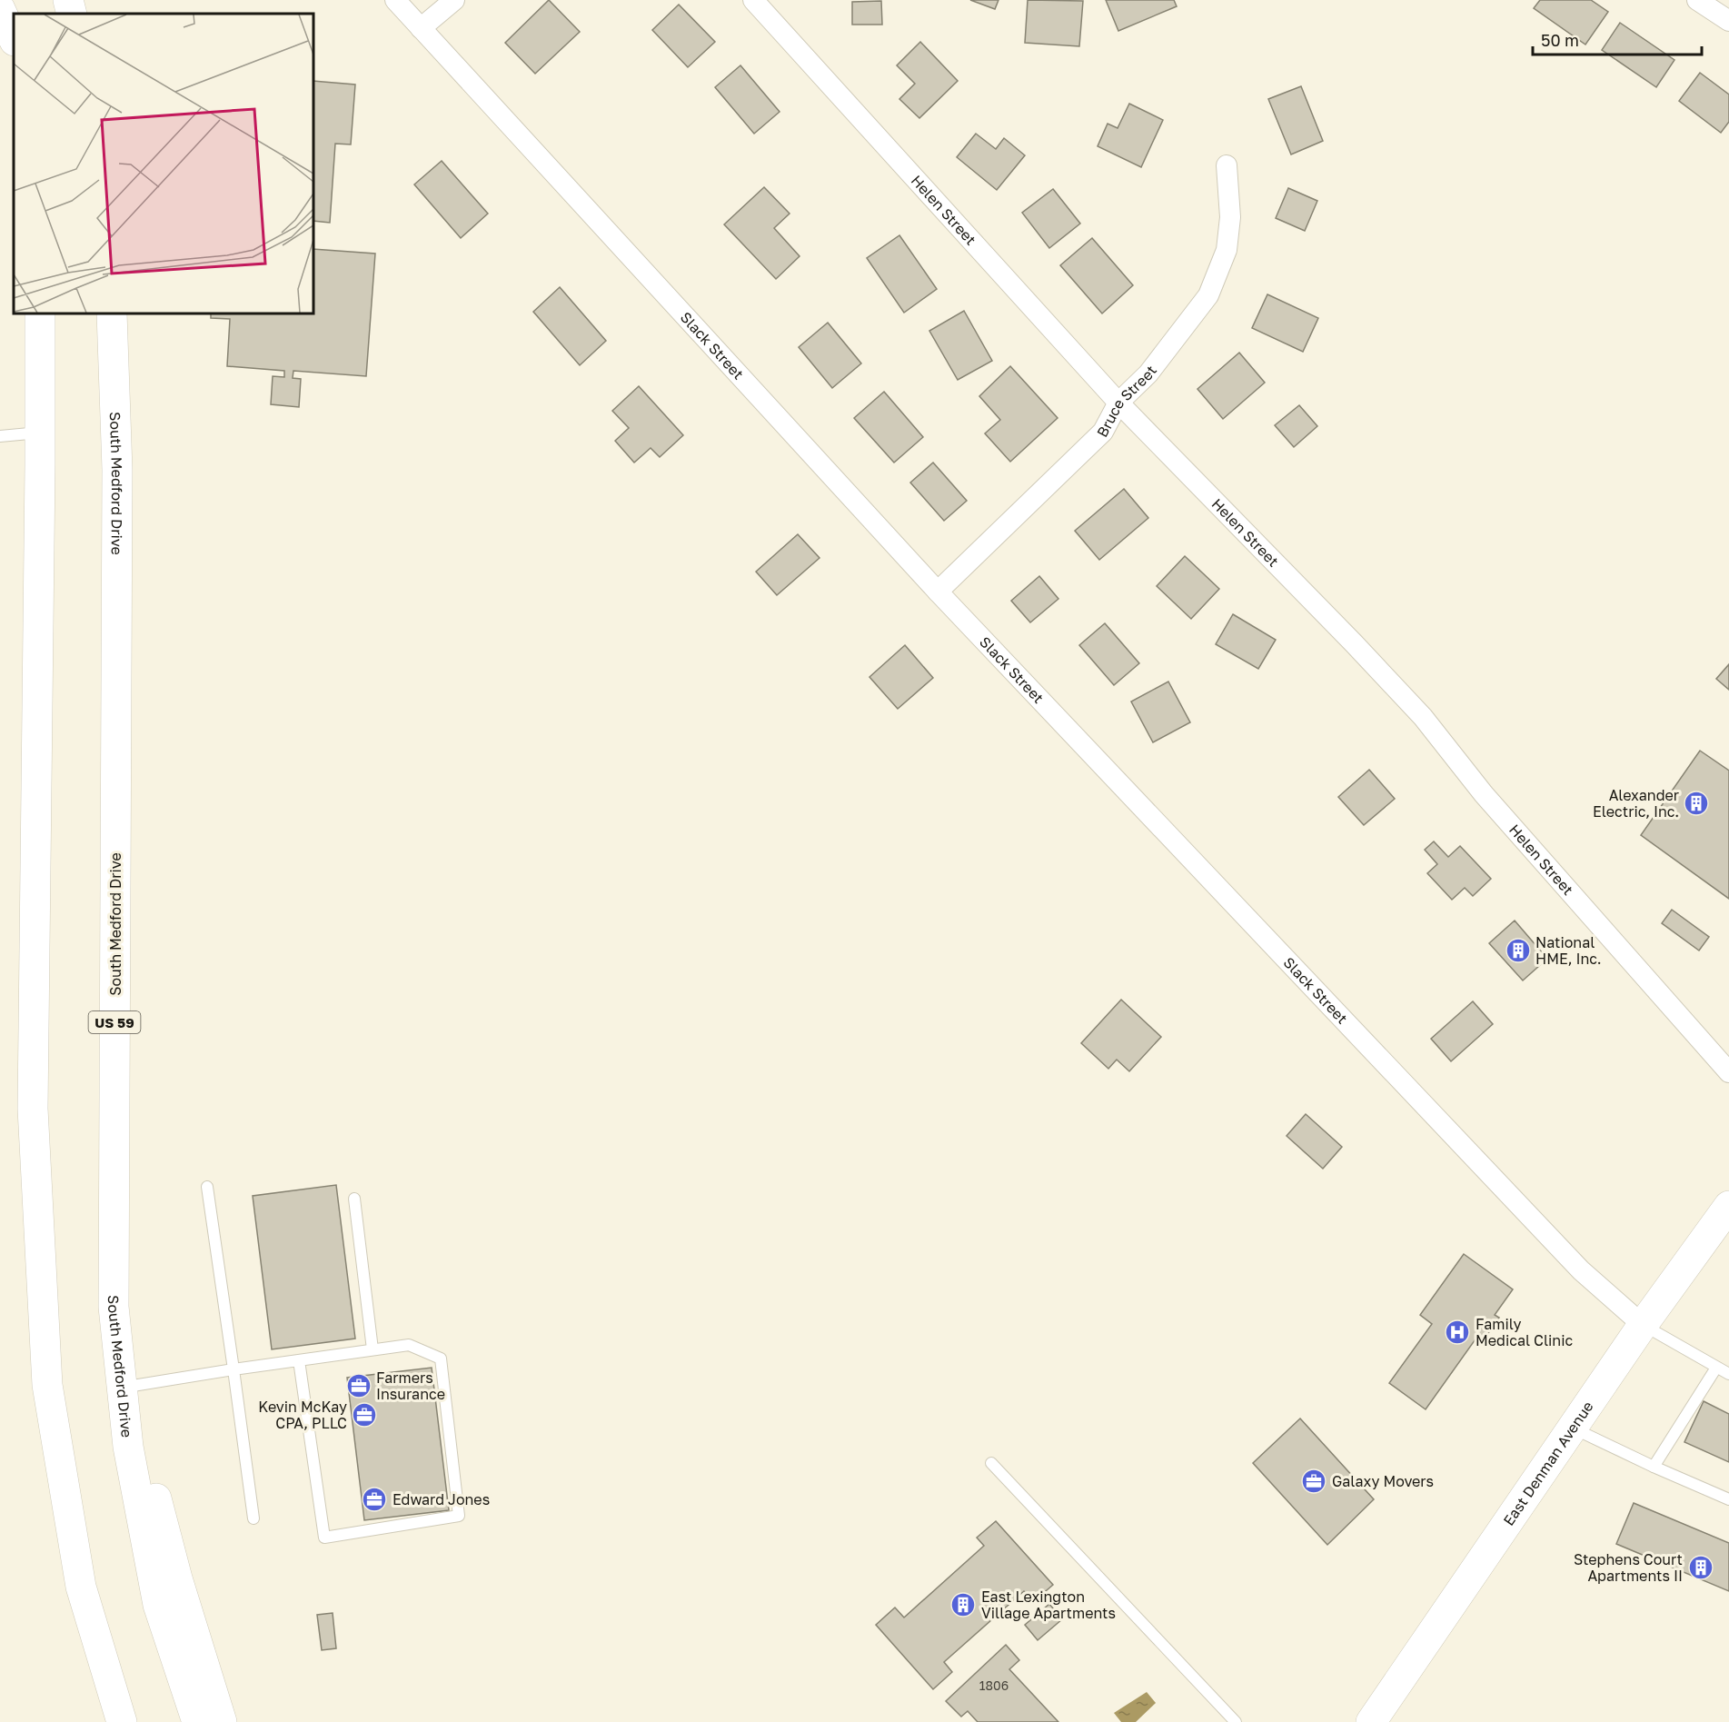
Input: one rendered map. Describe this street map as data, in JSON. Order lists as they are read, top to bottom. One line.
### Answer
{"streets":{"main road":["South Medford Drive","US 59","East Denman Avenue"],"street":["Helen Street","Slack Street","Bruce Street"]},"crossings":[["Helen Street","Bruce Street"],["Slack Street","Bruce Street"],["Slack Street","East Denman Avenue"]],"places":{"building":["Alexander Electric, Inc.","National HME, Inc.","Stephens Court Apartments II","East Lexington Village Apartments"],"hospital":["Family Medical Clinic"],"office":["Farmers Insurance","Kevin McKay CPA, PLLC","Galaxy Movers","Edward Jones"]},"house_numbers":["1806"],"scale_bar":"50 m"}
